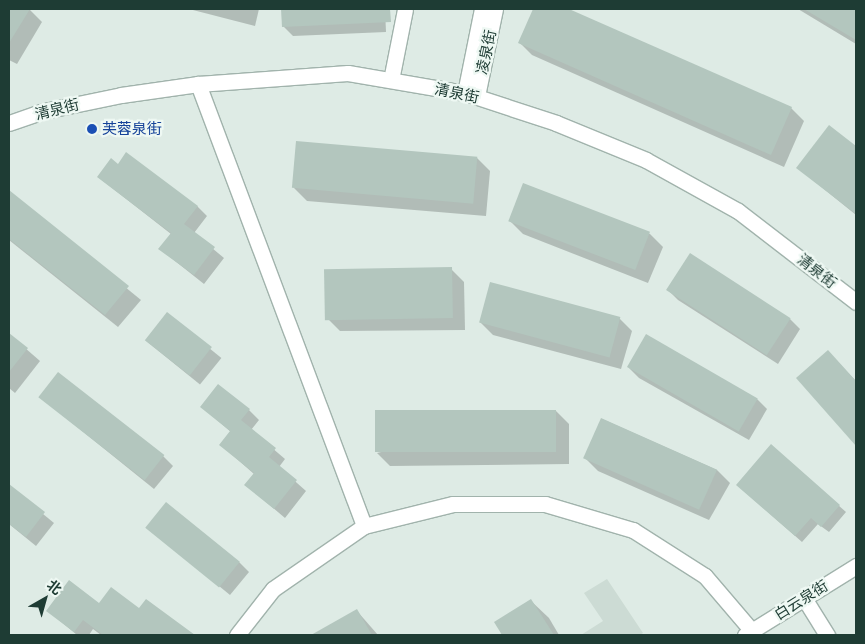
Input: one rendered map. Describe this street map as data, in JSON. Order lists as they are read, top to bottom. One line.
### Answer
{"streets":{"street":["凌泉街","清泉街","白云泉街"]},"crossings":[["凌泉街","清泉街"]],"places":["芙蓉泉街"],"north":"top right"}
